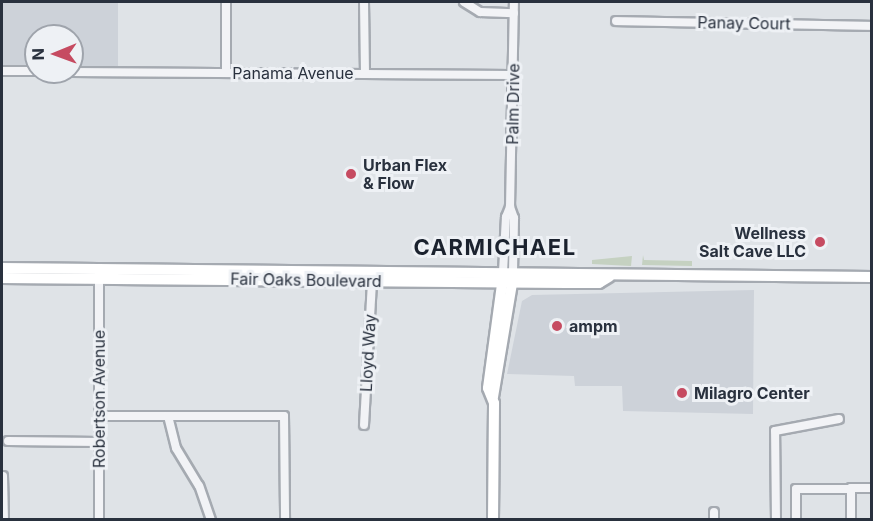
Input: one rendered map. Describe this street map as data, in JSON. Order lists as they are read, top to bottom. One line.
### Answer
{"streets":{"main road":["Fair Oaks Boulevard"],"street":["Panay Court","Panama Avenue","Palm Drive","Lloyd Way","Robertson Avenue"]},"crossings":[["Panama Avenue","Palm Drive"],["Palm Drive","Fair Oaks Boulevard"],["Fair Oaks Boulevard","Lloyd Way"],["Fair Oaks Boulevard","Robertson Avenue"]],"districts":["CARMICHAEL"],"places":["Urban Flex & Flow","Wellness Salt Cave LLC","ampm","Milagro Center"],"north":"left"}
